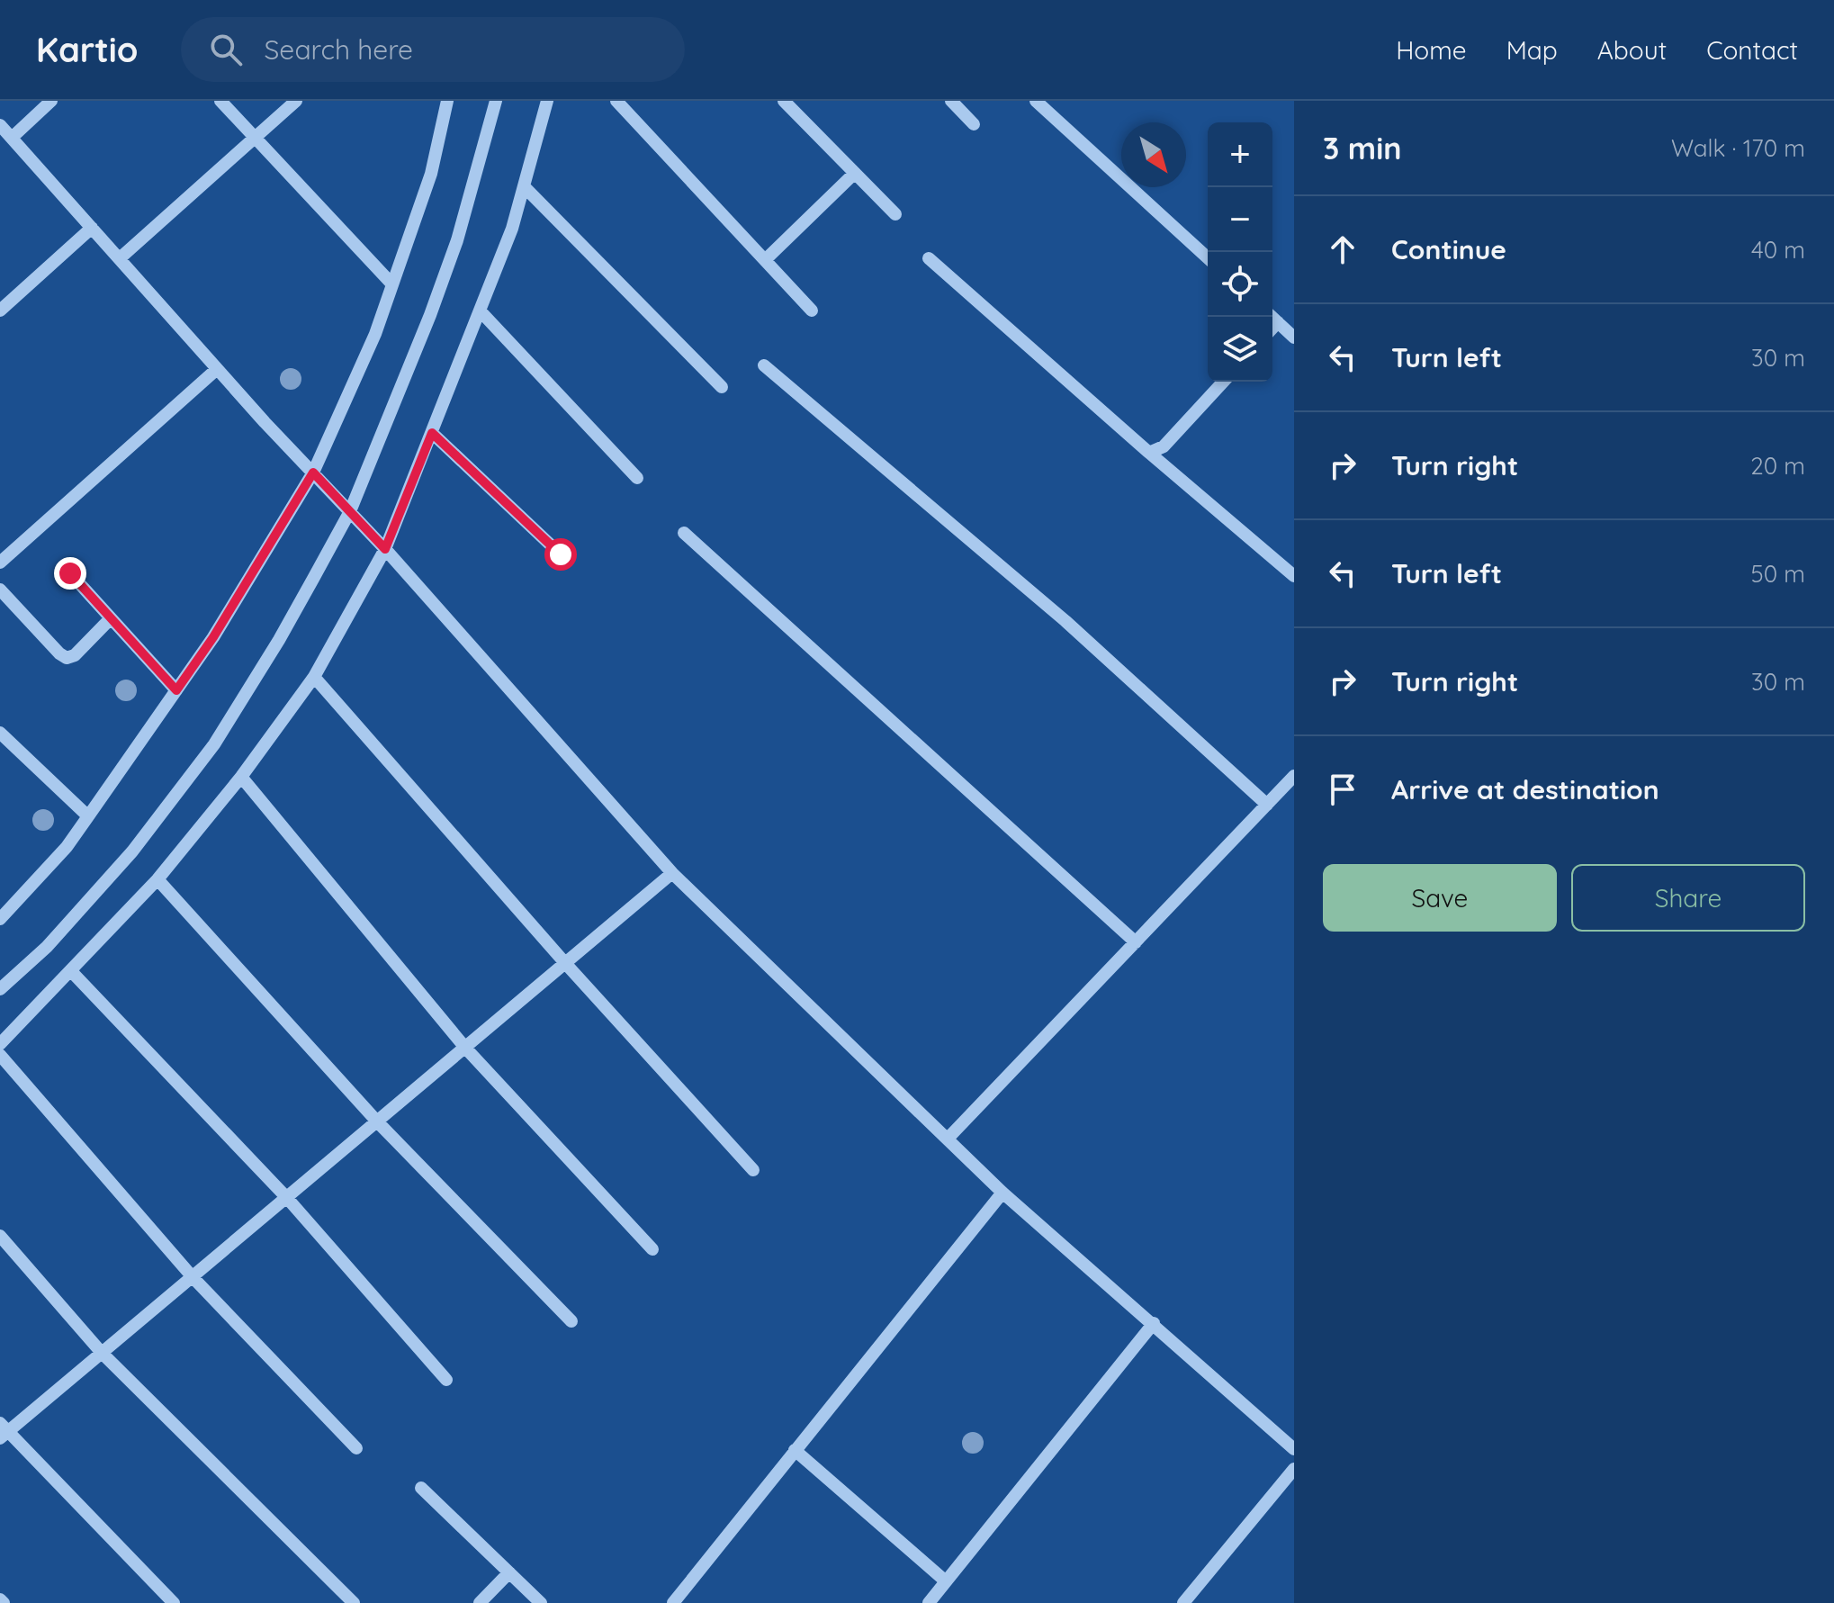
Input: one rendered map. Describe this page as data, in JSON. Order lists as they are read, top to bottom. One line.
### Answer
{"north":"bottom right","page":{"header":"Kartio","search":"Search here","nav":["Home","Map","About","Contact"],"heading":["3 min","Walk · 170 m"],"map_buttons":["+","−"],"list":[["Continue","40 m"],["Turn left","30 m"],["Turn right","20 m"],["Turn left","50 m"],["Turn right","30 m"],"Arrive at destination"],"buttons":["Save","Share"]}}
